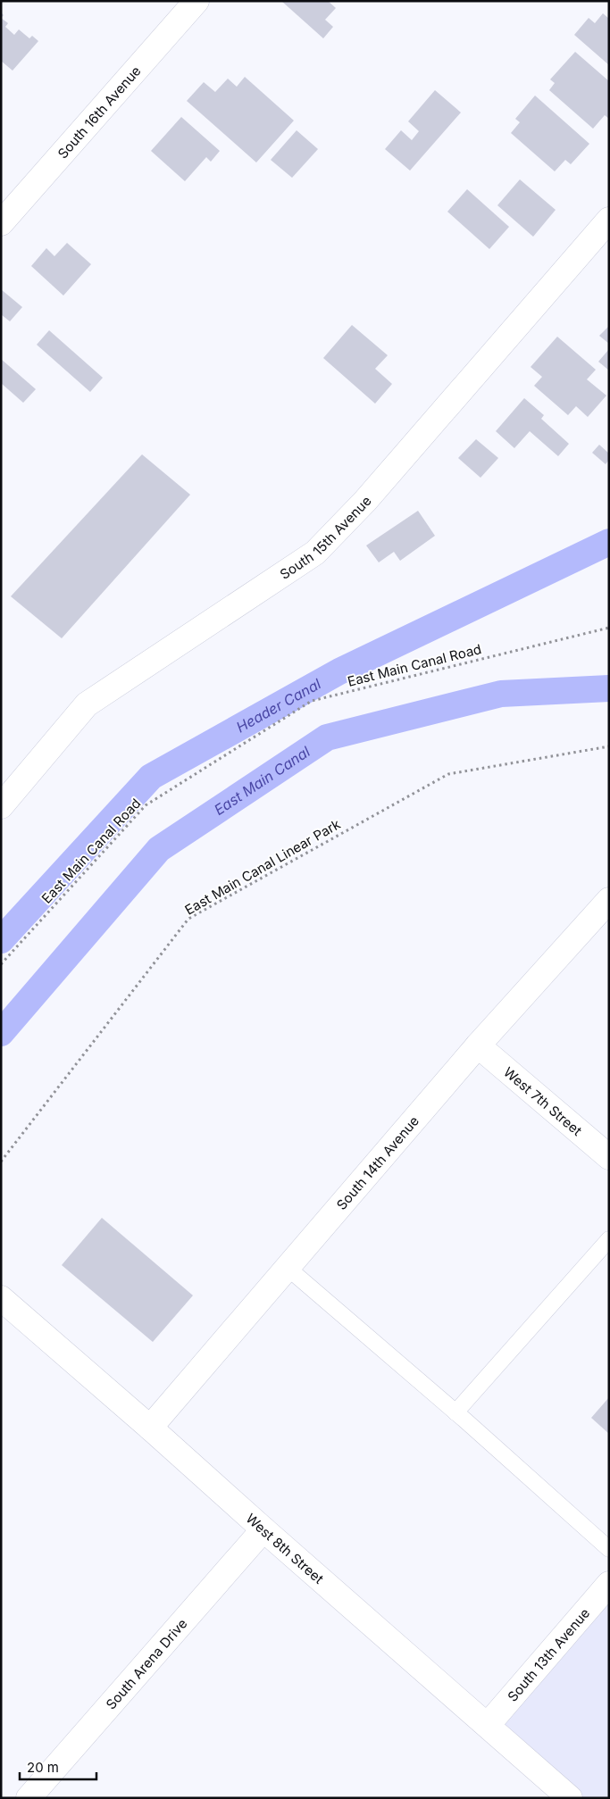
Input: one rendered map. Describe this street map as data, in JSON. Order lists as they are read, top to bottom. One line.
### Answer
{"streets":{"street":["South 16th Avenue","South 15th Avenue","West 7th Street","South 14th Avenue","West 8th Street","South 13th Avenue","South Arena Drive"],"path":["East Main Canal Road","East Main Canal Linear Park"]},"crossings":[["West 7th Street","South 14th Avenue"],["South 14th Avenue","West 8th Street"],["West 8th Street","South 13th Avenue"],["West 8th Street","South Arena Drive"]],"water":["Header Canal","East Main Canal"],"scale_bar":"20 m"}
